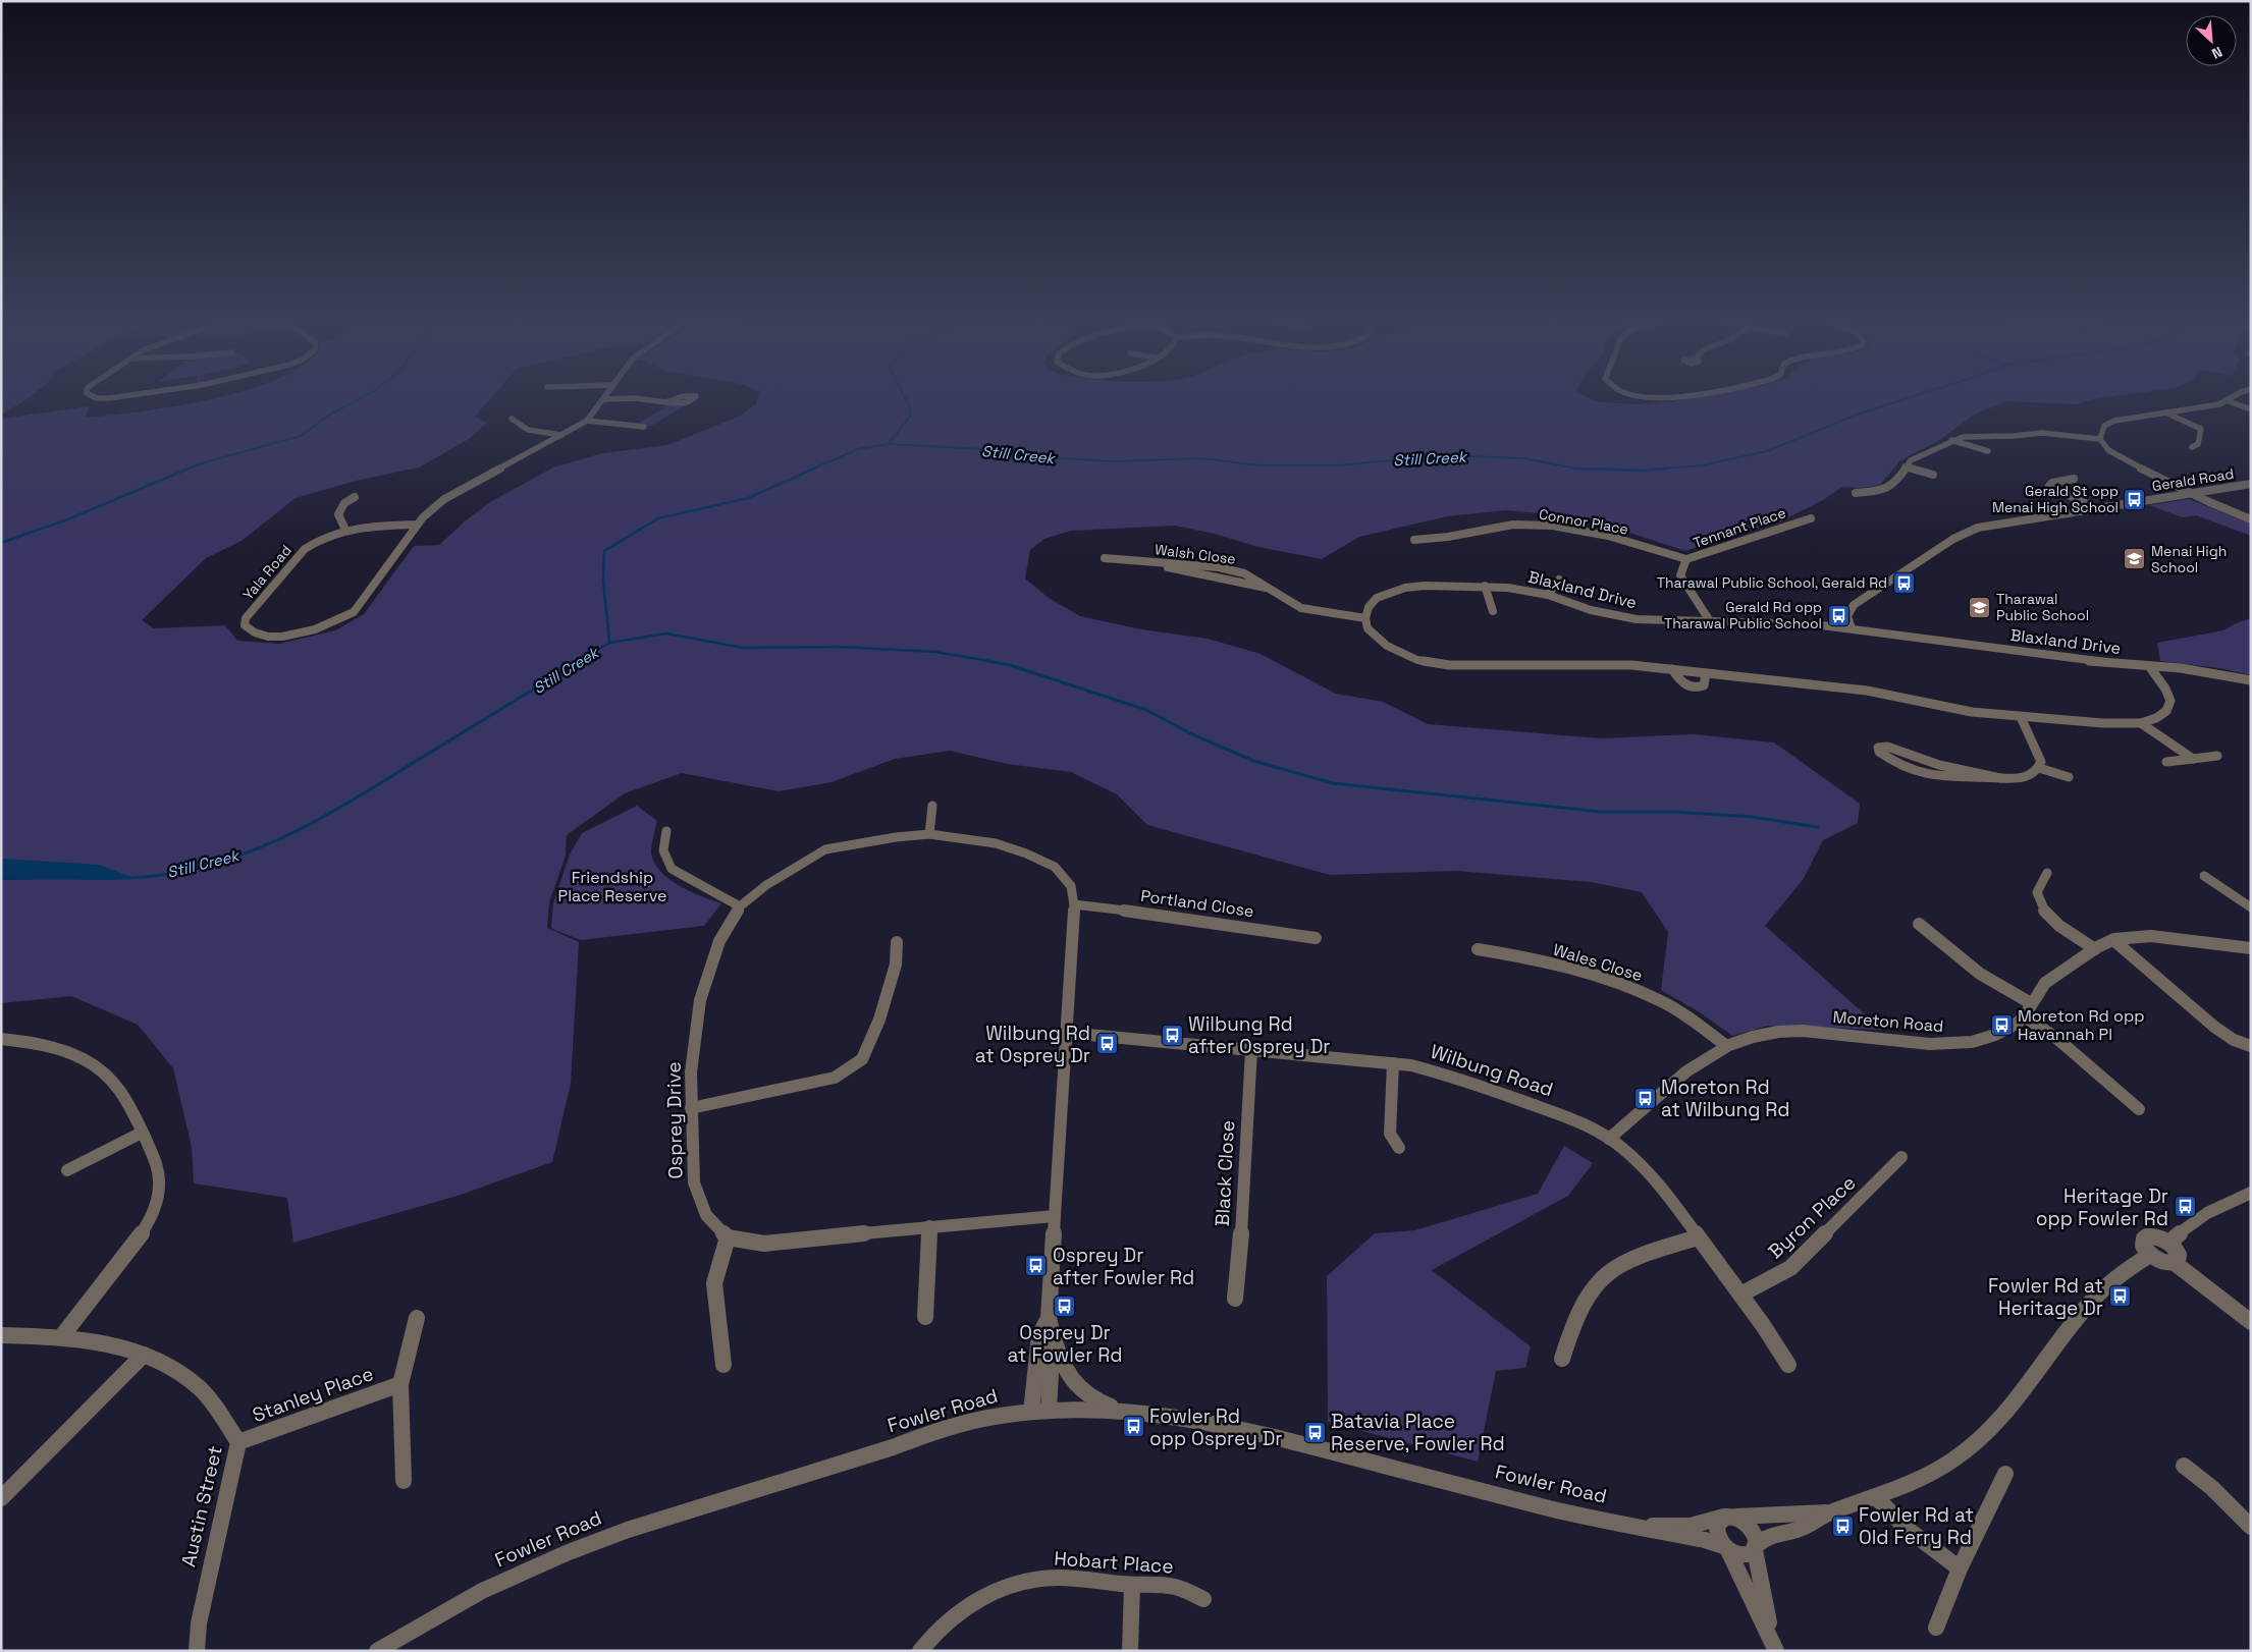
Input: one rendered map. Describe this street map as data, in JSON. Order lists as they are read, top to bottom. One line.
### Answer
{"streets":{"street":["Gerald Road","Connor Place","Tennant Place","Walsh Close","Yala Road","Blaxland Drive","Portland Close","Wales Close","Moreton Road","Wilbung Road","Osprey Drive","Black Close","Byron Place","Stanley Place","Fowler Road","Austin Street","Hobart Place"]},"crossings":[["Gerald Road","Blaxland Drive"],["Connor Place","Tennant Place"],["Tennant Place","Blaxland Drive"],["Walsh Close","Blaxland Drive"],["Portland Close","Osprey Drive"],["Wales Close","Moreton Road"],["Moreton Road","Wilbung Road"],["Wilbung Road","Osprey Drive"],["Wilbung Road","Black Close"],["Wilbung Road","Byron Place"],["Osprey Drive","Fowler Road"],["Stanley Place","Austin Street"]],"water":["Still Creek"],"parks":["Friendship Place Reserve"],"places":{"bus stop":["Gerald St opp Menai High School","Tharawal Public School, Gerald Rd","Gerald Rd opp Tharawal Public School","Moreton Rd opp Havannah Pl","Wilbung Rd after Osprey Dr","Wilbung Rd at Osprey Dr","Moreton Rd at Wilbung Rd","Heritage Dr opp Fowler Rd","Osprey Dr after Fowler Rd","Fowler Rd at Heritage Dr","Osprey Dr at Fowler Rd","Fowler Rd opp Osprey Dr","Batavia Place Reserve, Fowler Rd","Fowler Rd at Old Ferry Rd"],"school or university":["Menai High School","Tharawal Public School"]},"north":"bottom right"}
